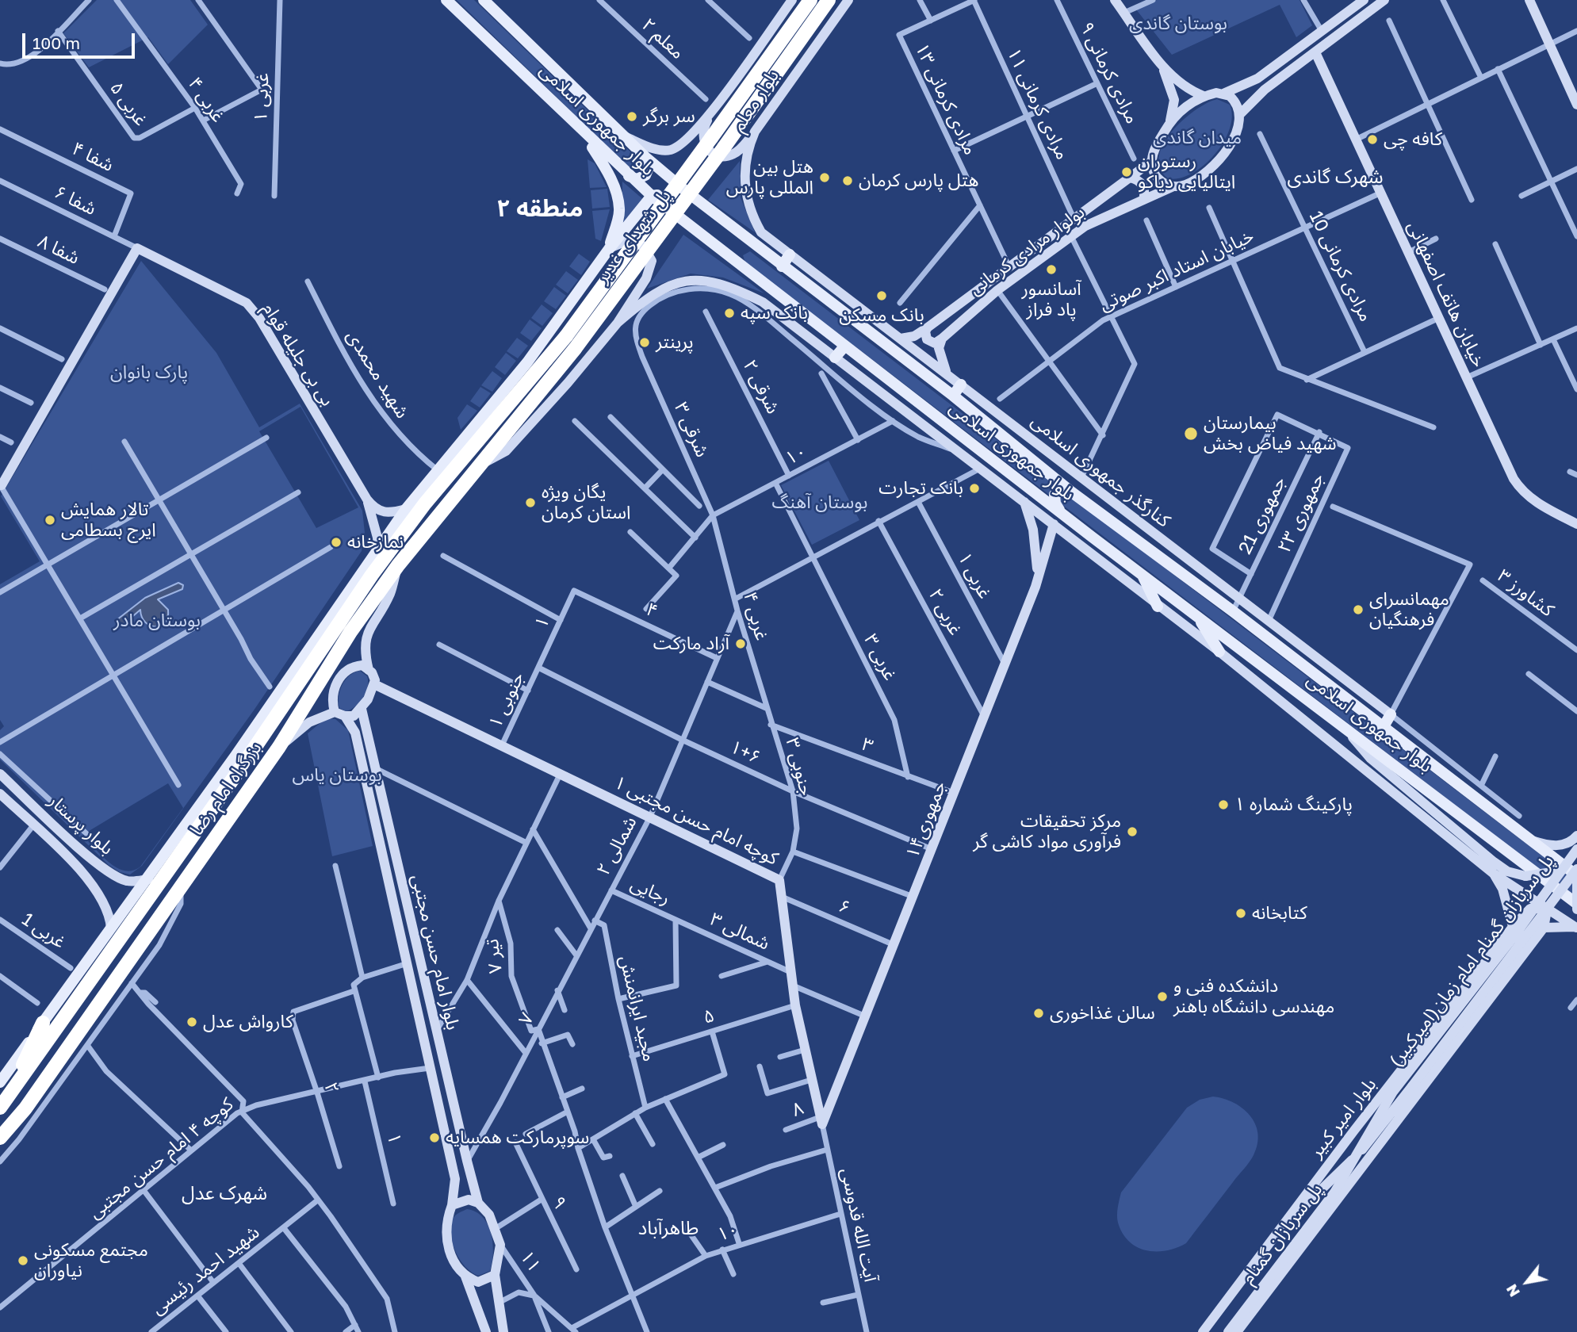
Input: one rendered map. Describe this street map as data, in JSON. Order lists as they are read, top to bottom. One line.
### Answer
{"streets":{"highway":["بلوار معلم","پل شهدای غدیر","بزرگراه امام رضا"],"main road":["بلوار جمهوری اسلامی"],"street":["معلم ۲","مرادی کرمانی ۹","غربی ۱","مرادی کرمانی ۱۳","غربی ۴","غربی ۵","مرادی کرمانی ۱۱","شفا ۴","شفا ۶","شفا ۸","بولوار مرادی کرمانی","مرادی کرمانی 10","خیابان استاد اکبر صوتی","خیابان هاتف اصفهانی","بی بی جلیله قوام","شهید محمدی","۲ شرقی","۳ شرقی","۱۰","کنارگذر جمهوری اسلامی","۲۳ جمهوری","جمهوری 21","۱ غربی","کشاورز ۳","۴","۲ غربی","۴ غربی","۱‍","۳ غربی","۱ جنوبی","۳","۱+۶","۳ جنوبی","جمهوری۱۴","کوچه امام حسن مجتبی ۱","بلوار پرستار","۲ شمالی","رجایی","۶","غربی 1","۳ شمالی","بلوار امام حسن مجتبی","۷ تیر","پل سربازان گمنام امام زمان(امیرکبیر)","مجید ایرانمنش","۵","۷","۲","۸","بلوار امیر کبیر","۱","کوچه ۴ امام حسن مجتبی","۹","آیت الله قدوسی","پل سربازان گمنام","۱۱","شهید احمد رئیسی"]},"crossings":[["مرادی کرمانی ۱۳","بولوار مرادی کرمانی"],["غربی ۴","غربی ۵"],["بلوار معلم","بلوار جمهوری اسلامی"],["بلوار معلم","پل شهدای غدیر"],["بلوار معلم","کنارگذر جمهوری اسلامی"],["مرادی کرمانی ۱۱","بولوار مرادی کرمانی"],["بلوار جمهوری اسلامی","جمهوری 21"],["شفا ۴","شفا ۶"],["شفا ۶","بی بی جلیله قوام"],["پل شهدای غدیر","بزرگراه امام رضا"],["بولوار مرادی کرمانی","کنارگذر جمهوری اسلامی"],["مرادی کرمانی 10","خیابان استاد اکبر صوتی"],["خیابان استاد اکبر صوتی","خیابان هاتف اصفهانی"],["۲ شرقی","۱۰"],["۳ شرقی","۱۰"],["۳ شرقی","۴ غربی"],["۱۰","۴ غربی"],["۱۰","۳ غربی"],["۱۰","آیت الله قدوسی"],["۱۰","۱۱"],["کنارگذر جمهوری اسلامی","۲۳ جمهوری"],["کنارگذر جمهوری اسلامی","جمهوری 21"],["۲۳ جمهوری","جمهوری 21"],["۱ غربی","جمهوری۱۴"],["۴","۱‍"],["۴","۲ شمالی"],["۲ غربی","جمهوری۱۴"],["۴ غربی","۳"],["۴ غربی","۳ جنوبی"],["۴ غربی","۲ شمالی"],["۱‍","۱ جنوبی"],["۳ غربی","۳"],["۱ جنوبی","کوچه امام حسن مجتبی ۱"],["۳","۳ جنوبی"],["۳","جمهوری۱۴"],["۱+۶","۳ جنوبی"],["۱+۶","۲ شمالی"],["۳ جنوبی","کوچه امام حسن مجتبی ۱"],["جمهوری۱۴","کوچه امام حسن مجتبی ۱"],["جمهوری۱۴","۶"],["جمهوری۱۴","۸"],["جمهوری۱۴","آیت الله قدوسی"],["کوچه امام حسن مجتبی ۱","۲ شمالی"],["کوچه امام حسن مجتبی ۱","۶"],["کوچه امام حسن مجتبی ۱","۳ شمالی"],["کوچه امام حسن مجتبی ۱","بلوار امام حسن مجتبی"],["کوچه امام حسن مجتبی ۱","۵"],["کوچه امام حسن مجتبی ۱","۸"],["کوچه امام حسن مجتبی ۱","آیت الله قدوسی"],["۲ شمالی","رجایی"],["۲ شمالی","۷"],["رجایی","۳ شمالی"],["رجایی","۷"],["بلوار امام حسن مجتبی","۷"],["بلوار امام حسن مجتبی","کوچه ۴ امام حسن مجتبی"],["بلوار امام حسن مجتبی","۹"],["بلوار امام حسن مجتبی","۱۱"],["۷ تیر","۷"],["پل سربازان گمنام امام زمان(امیرکبیر)","پل سربازان گمنام"],["مجید ایرانمنش","۵"],["مجید ایرانمنش","۷"],["۲","کوچه ۴ امام حسن مجتبی"],["۸","آیت الله قدوسی"],["بلوار امیر کبیر","پل سربازان گمنام"],["۱","کوچه ۴ امام حسن مجتبی"],["۹","۱۱"]],"districts":["شهرک گاندی","منطقه ۲","شهرک عدل","طاهرآباد"],"parks":["بوستان گاندی","میدان گاندی","پارک بانوان","بوستان آهنگ","بوستان مادر","بوستان یاس"],"places":["سر برگر","کافه چی","رستوران ایتالیایی دیاکو","هتل بین المللی پارس","هتل پارس کرمان","آسانسور پاد فراز","بانک مسکن","بانک سپه","پرینتر","بیمارستان شهید فیاض بخش","بانک تجارت","یگان ویژه استان کرمان","تالار همایش ایرج بسطامی","نمازخانه","مهمانسرای فرهنگیان","آراد مارکت","پارکینگ شماره ۱","مرکز تحقیقات فرآوری مواد کاشی گر","کتابخانه","دانشکده فنی و مهندسی دانشگاه باهنر","سالن غذاخوری","کارواش عدل","سوپرمارکت همسایه","مجتمع مسکونی نیاوران"],"scale_bar":"100 m","north":"bottom left"}
